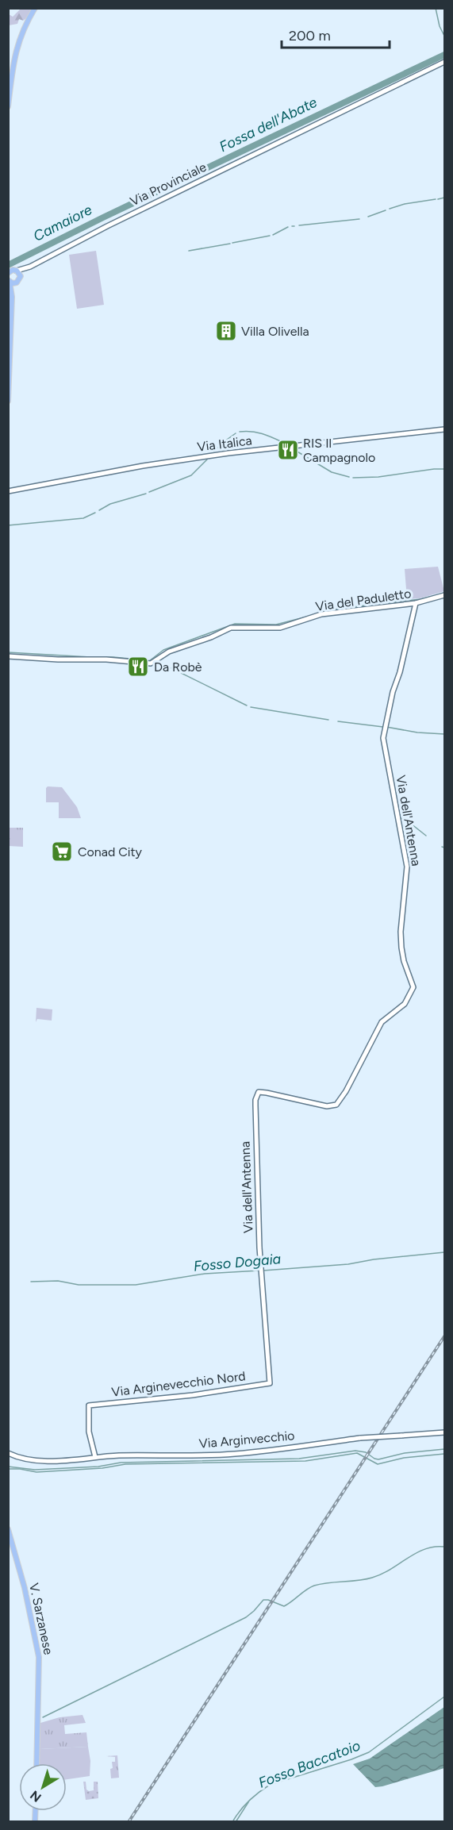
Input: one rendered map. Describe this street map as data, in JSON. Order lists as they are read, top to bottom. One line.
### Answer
{"streets":{"main road":["V. Sarzanese"],"street":["Via Provinciale","Via Italica","Via del Paduletto","Via dell'Antenna","Via Arginevecchio Nord","Via Arginvecchio"]},"crossings":[["Via del Paduletto","Via dell'Antenna"],["Via dell'Antenna","Via Arginevecchio Nord"],["Via Arginevecchio Nord","Via Arginvecchio"]],"water":["Fossa dell'Abate","Camaiore","Fosso Dogaia","Fosso Baccatoio"],"places":{"building":["Villa Olivella"],"restaurant":["RIS Il Campagnolo","Da Robè"],"supermarket":["Conad City"]},"scale_bar":"200 m","north":"bottom left"}
